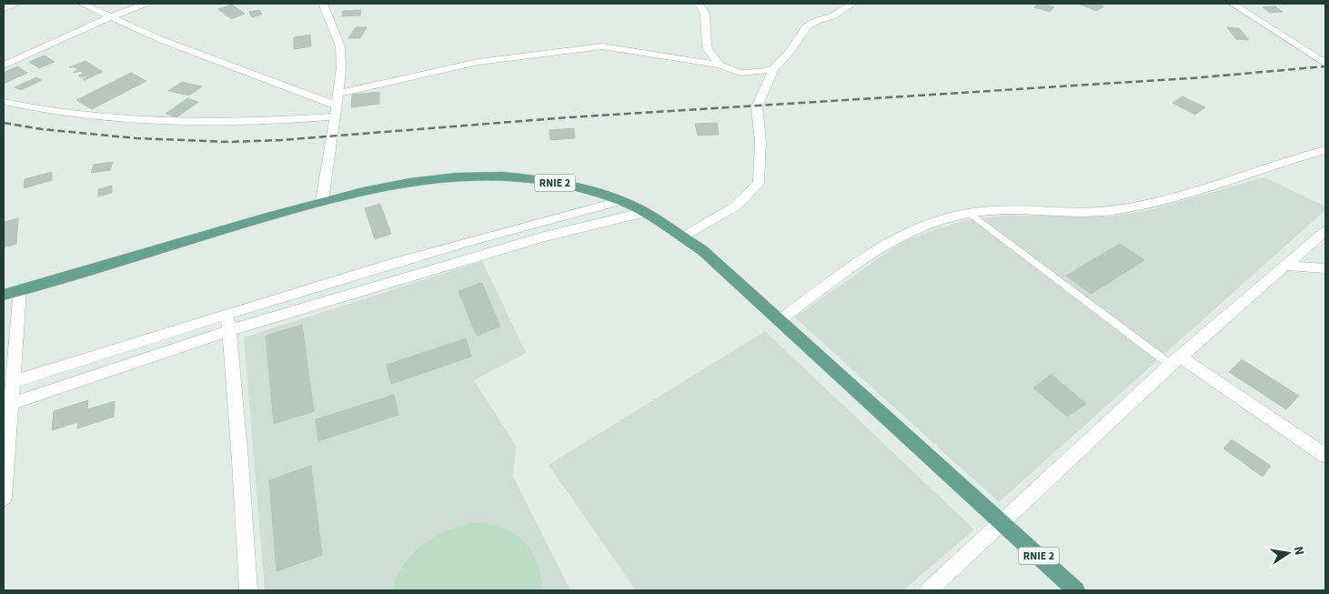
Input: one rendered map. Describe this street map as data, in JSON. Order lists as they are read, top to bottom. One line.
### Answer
{"streets":{"main road":["RNIE 2"]},"north":"right"}
